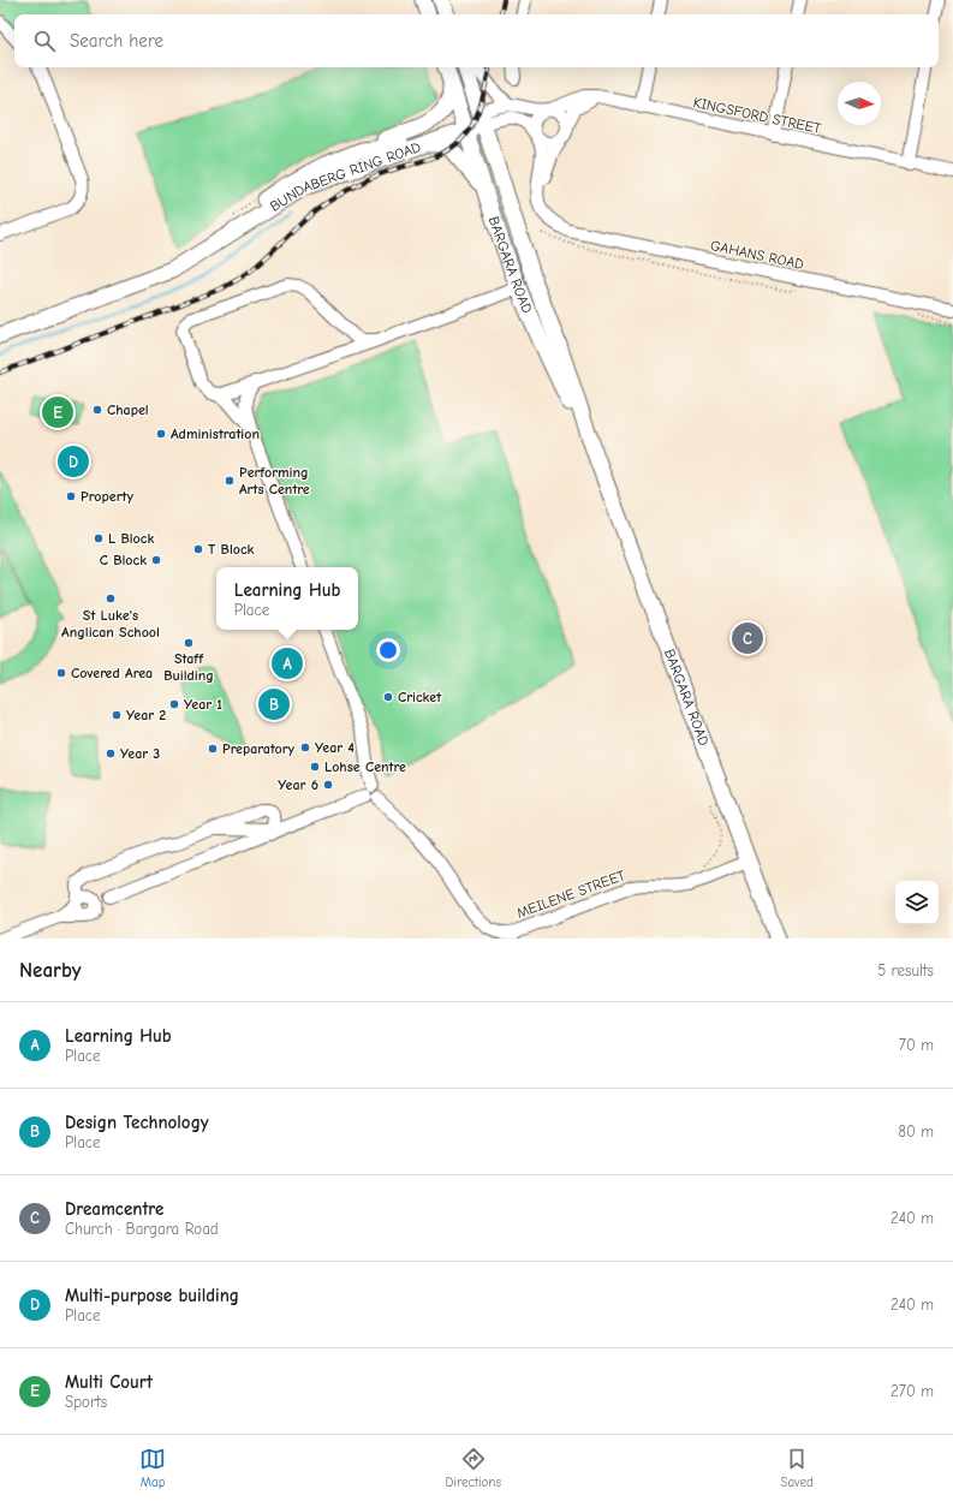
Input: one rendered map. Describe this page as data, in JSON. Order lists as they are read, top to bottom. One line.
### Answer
{"streets":{"main road":["BUNDABERG RING ROAD","BARGARA ROAD"],"street":["KINGSFORD STREET","GAHANS ROAD","MEILENE STREET"]},"crossings":[["KINGSFORD STREET","GAHANS ROAD"],["BUNDABERG RING ROAD","BARGARA ROAD"],["BARGARA ROAD","MEILENE STREET"]],"places":["Chapel","Administration","Performing Arts Centre","Property","L Block","T Block","C Block","St Luke's Anglican School","Staff Building","Covered Area","Cricket","Year 1","Year 2","Year 4","Preparatory","Year 3","Lohse Centre","Year 6"],"north":"right","page":{"search":"Search here","pins":["E","D","C","A","B"],"popup":["Learning Hub","Place"],"heading":["Nearby","5 results"],"list":[{"mark":"A","name":"Learning Hub","note":"Place","value":"70 m"},{"mark":"B","name":"Design Technology","note":"Place","value":"80 m"},{"mark":"C","name":"Dreamcentre","note":"Church · Bargara Road","value":"240 m"},{"mark":"D","name":"Multi-purpose building","note":"Place","value":"240 m"},{"mark":"E","name":"Multi Court","note":"Sports","value":"270 m"}],"nav":["Map","Directions","Saved"]}}
